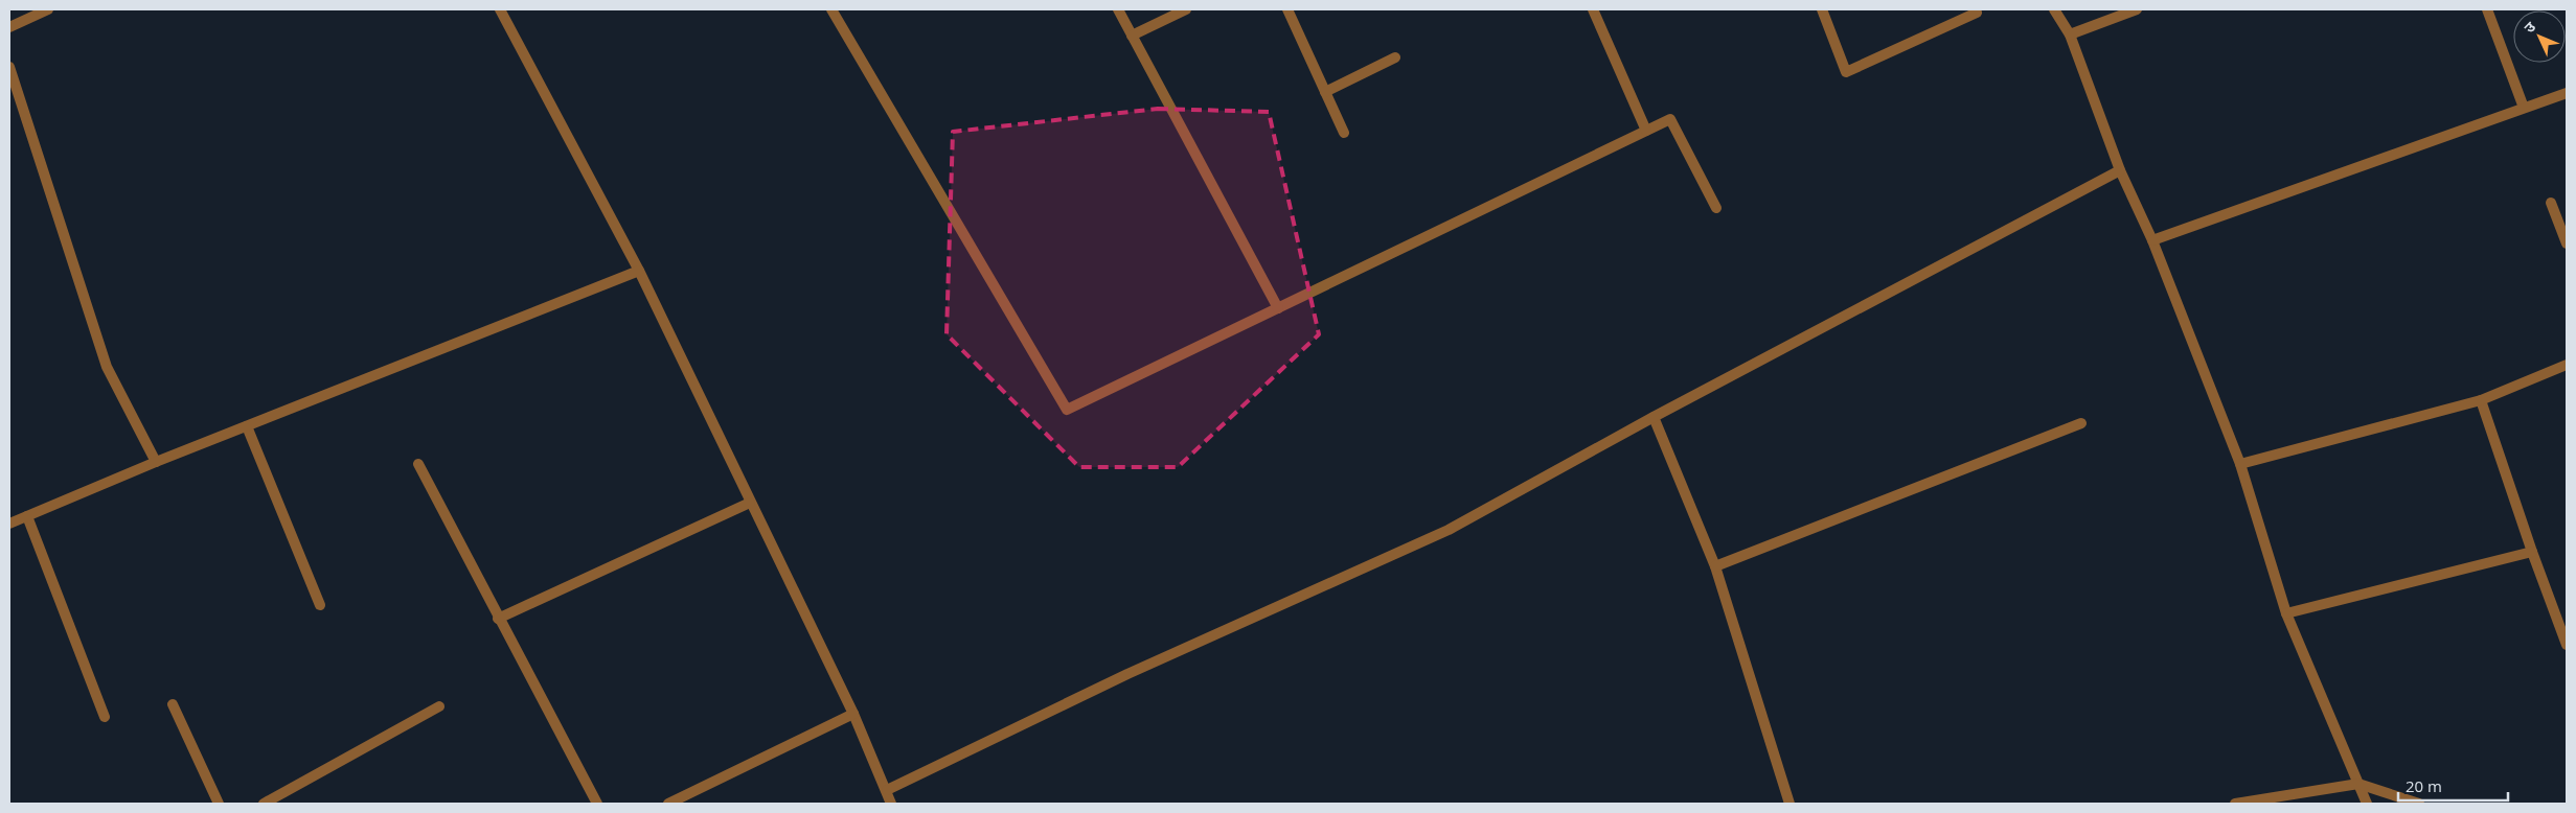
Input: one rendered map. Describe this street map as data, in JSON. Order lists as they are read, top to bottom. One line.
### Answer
{"scale_bar":"20 m","north":"top left"}
